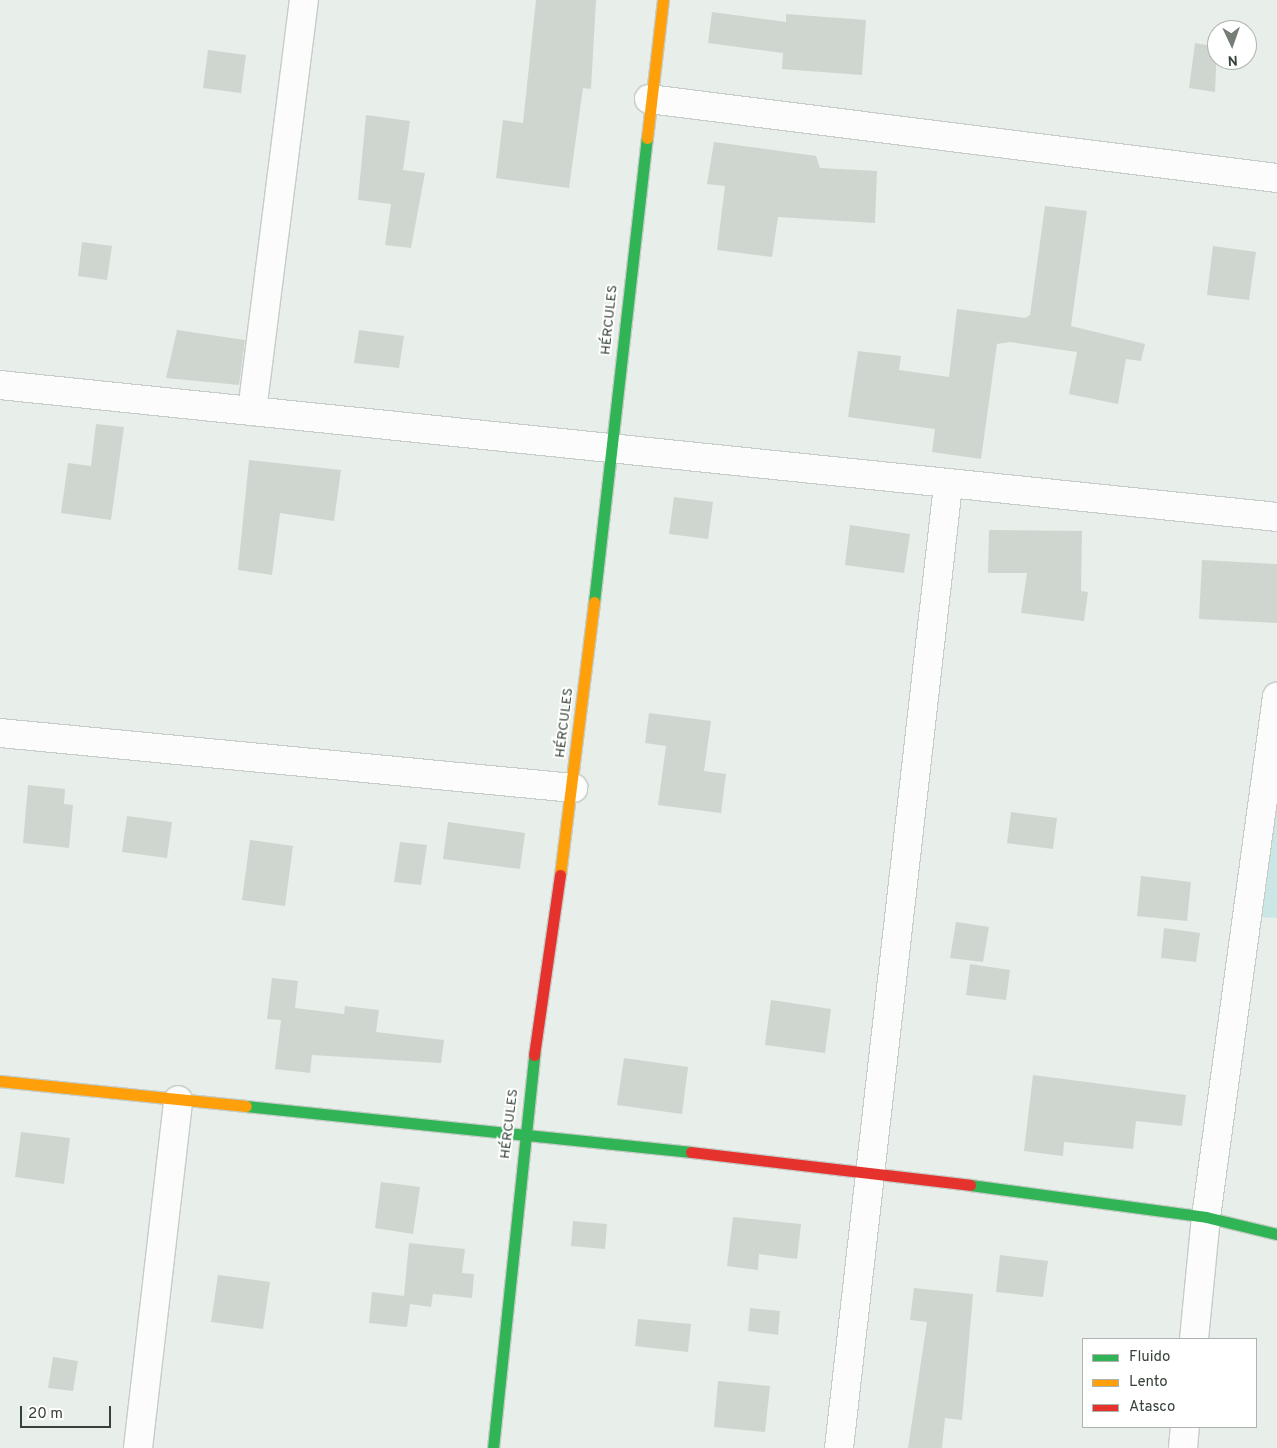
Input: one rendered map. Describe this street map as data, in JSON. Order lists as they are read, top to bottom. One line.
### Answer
{"streets":{"street":["HÉRCULES"]},"legend":["Fluido","Lento","Atasco"],"scale_bar":"20 m","north":"bottom"}
